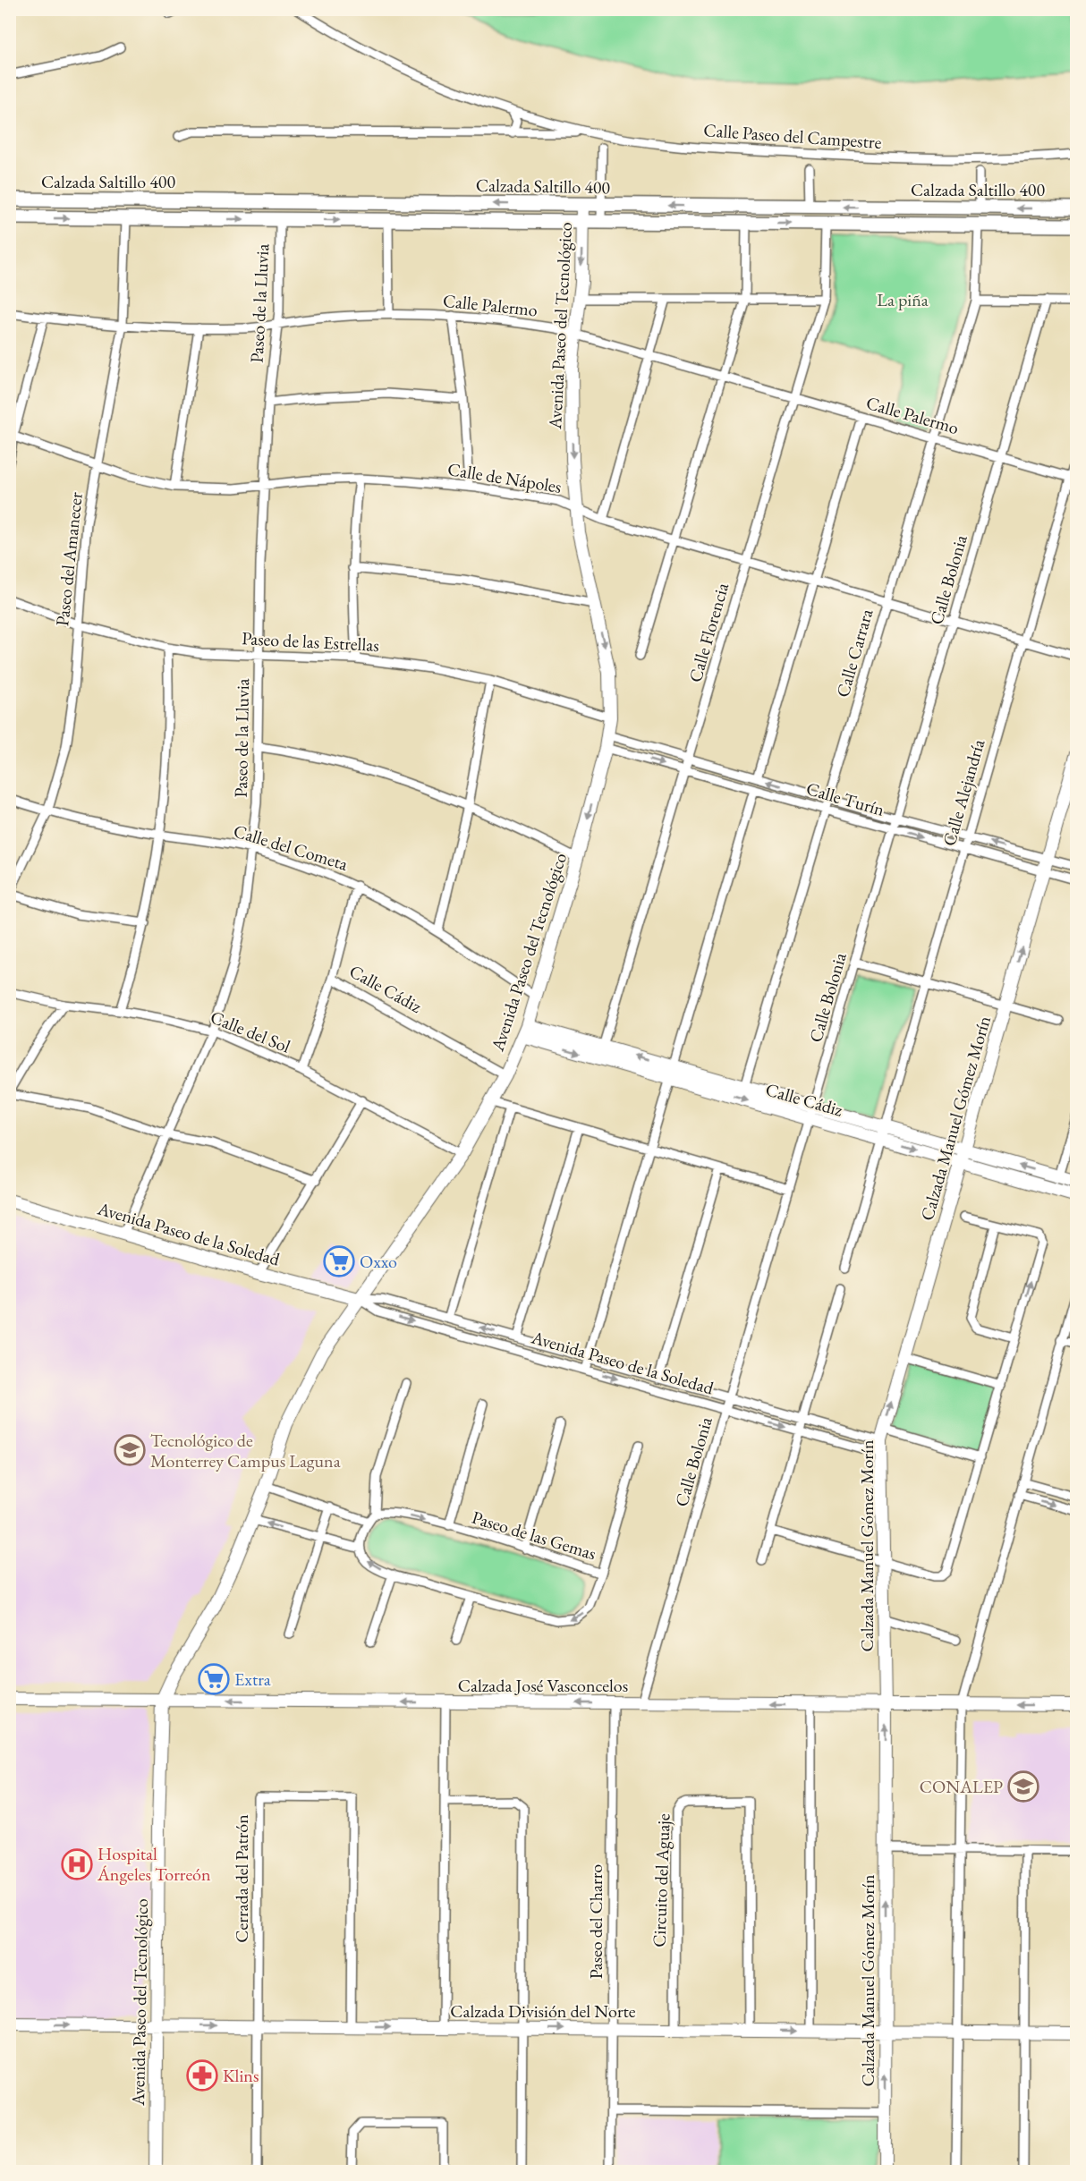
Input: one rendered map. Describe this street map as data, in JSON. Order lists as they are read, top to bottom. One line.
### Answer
{"streets":{"main road":["Calzada Saltillo 400","Avenida Paseo del Tecnológico","Calle Cádiz","Calzada Manuel Gómez Morín","Avenida Paseo de la Soledad","Calzada José Vasconcelos","Calzada División del Norte"],"street":["Calle Paseo del Campestre","Paseo de la Lluvia","Calle Palermo","Calle de Nápoles","Paseo del Amanecer","Calle Bolonia","Calle Florencia","Paseo de las Estrellas","Calle Carrara","Calle Alejandría","Calle Turín","Calle del Cometa","Calle del Sol","Paseo de las Gemas","Cerrada del Patrón","Circuito del Aguaje","Paseo del Charro"]},"crossings":[["Calzada Saltillo 400","Paseo de la Lluvia"],["Calzada Saltillo 400","Avenida Paseo del Tecnológico"],["Calzada Saltillo 400","Paseo del Amanecer"],["Calzada Saltillo 400","Calle Florencia"],["Calzada Saltillo 400","Calle Carrara"],["Paseo de la Lluvia","Calle Palermo"],["Paseo de la Lluvia","Calle de Nápoles"],["Paseo de la Lluvia","Paseo de las Estrellas"],["Paseo de la Lluvia","Calle del Cometa"],["Paseo de la Lluvia","Calle del Sol"],["Paseo de la Lluvia","Avenida Paseo de la Soledad"],["Calle Palermo","Avenida Paseo del Tecnológico"],["Calle Palermo","Paseo del Amanecer"],["Calle Palermo","Calle Bolonia"],["Calle Palermo","Calle Florencia"],["Calle Palermo","Calle Carrara"],["Calle Palermo","Calle Alejandría"],["Avenida Paseo del Tecnológico","Calle de Nápoles"],["Avenida Paseo del Tecnológico","Paseo de las Estrellas"],["Avenida Paseo del Tecnológico","Calle Turín"],["Avenida Paseo del Tecnológico","Calle del Cometa"],["Avenida Paseo del Tecnológico","Calle Cádiz"],["Avenida Paseo del Tecnológico","Calle del Sol"],["Avenida Paseo del Tecnológico","Avenida Paseo de la Soledad"],["Avenida Paseo del Tecnológico","Calzada José Vasconcelos"],["Avenida Paseo del Tecnológico","Calzada División del Norte"],["Calle de Nápoles","Paseo del Amanecer"],["Calle de Nápoles","Calle Bolonia"],["Calle de Nápoles","Calle Florencia"],["Calle de Nápoles","Calle Carrara"],["Calle de Nápoles","Calle Alejandría"],["Paseo del Amanecer","Paseo de las Estrellas"],["Paseo del Amanecer","Calle del Cometa"],["Calle Bolonia","Calle Turín"],["Calle Bolonia","Calle Cádiz"],["Calle Bolonia","Avenida Paseo de la Soledad"],["Calle Bolonia","Calzada José Vasconcelos"],["Calle Florencia","Calle Turín"],["Calle Florencia","Calle Cádiz"],["Calle Carrara","Calle Turín"],["Calle Carrara","Calle Cádiz"],["Calle Alejandría","Calle Turín"],["Calle Alejandría","Calle Cádiz"],["Calle Turín","Calzada Manuel Gómez Morín"],["Calle Cádiz","Calzada Manuel Gómez Morín"],["Calzada Manuel Gómez Morín","Avenida Paseo de la Soledad"],["Calzada Manuel Gómez Morín","Calzada José Vasconcelos"],["Calzada Manuel Gómez Morín","Calzada División del Norte"],["Calzada José Vasconcelos","Paseo del Charro"],["Cerrada del Patrón","Calzada División del Norte"],["Circuito del Aguaje","Calzada División del Norte"],["Paseo del Charro","Calzada División del Norte"]],"one_way":["Calzada Manuel Gómez Morín","Calzada José Vasconcelos","Calzada División del Norte"],"parks":["La piña"],"places":{"supermarket":["Oxxo","Extra"],"school or university":["Tecnológico de Monterrey Campus Laguna","CONALEP"],"hospital":["Hospital Ángeles Torreón"],"pharmacy":["Klins"]}}
